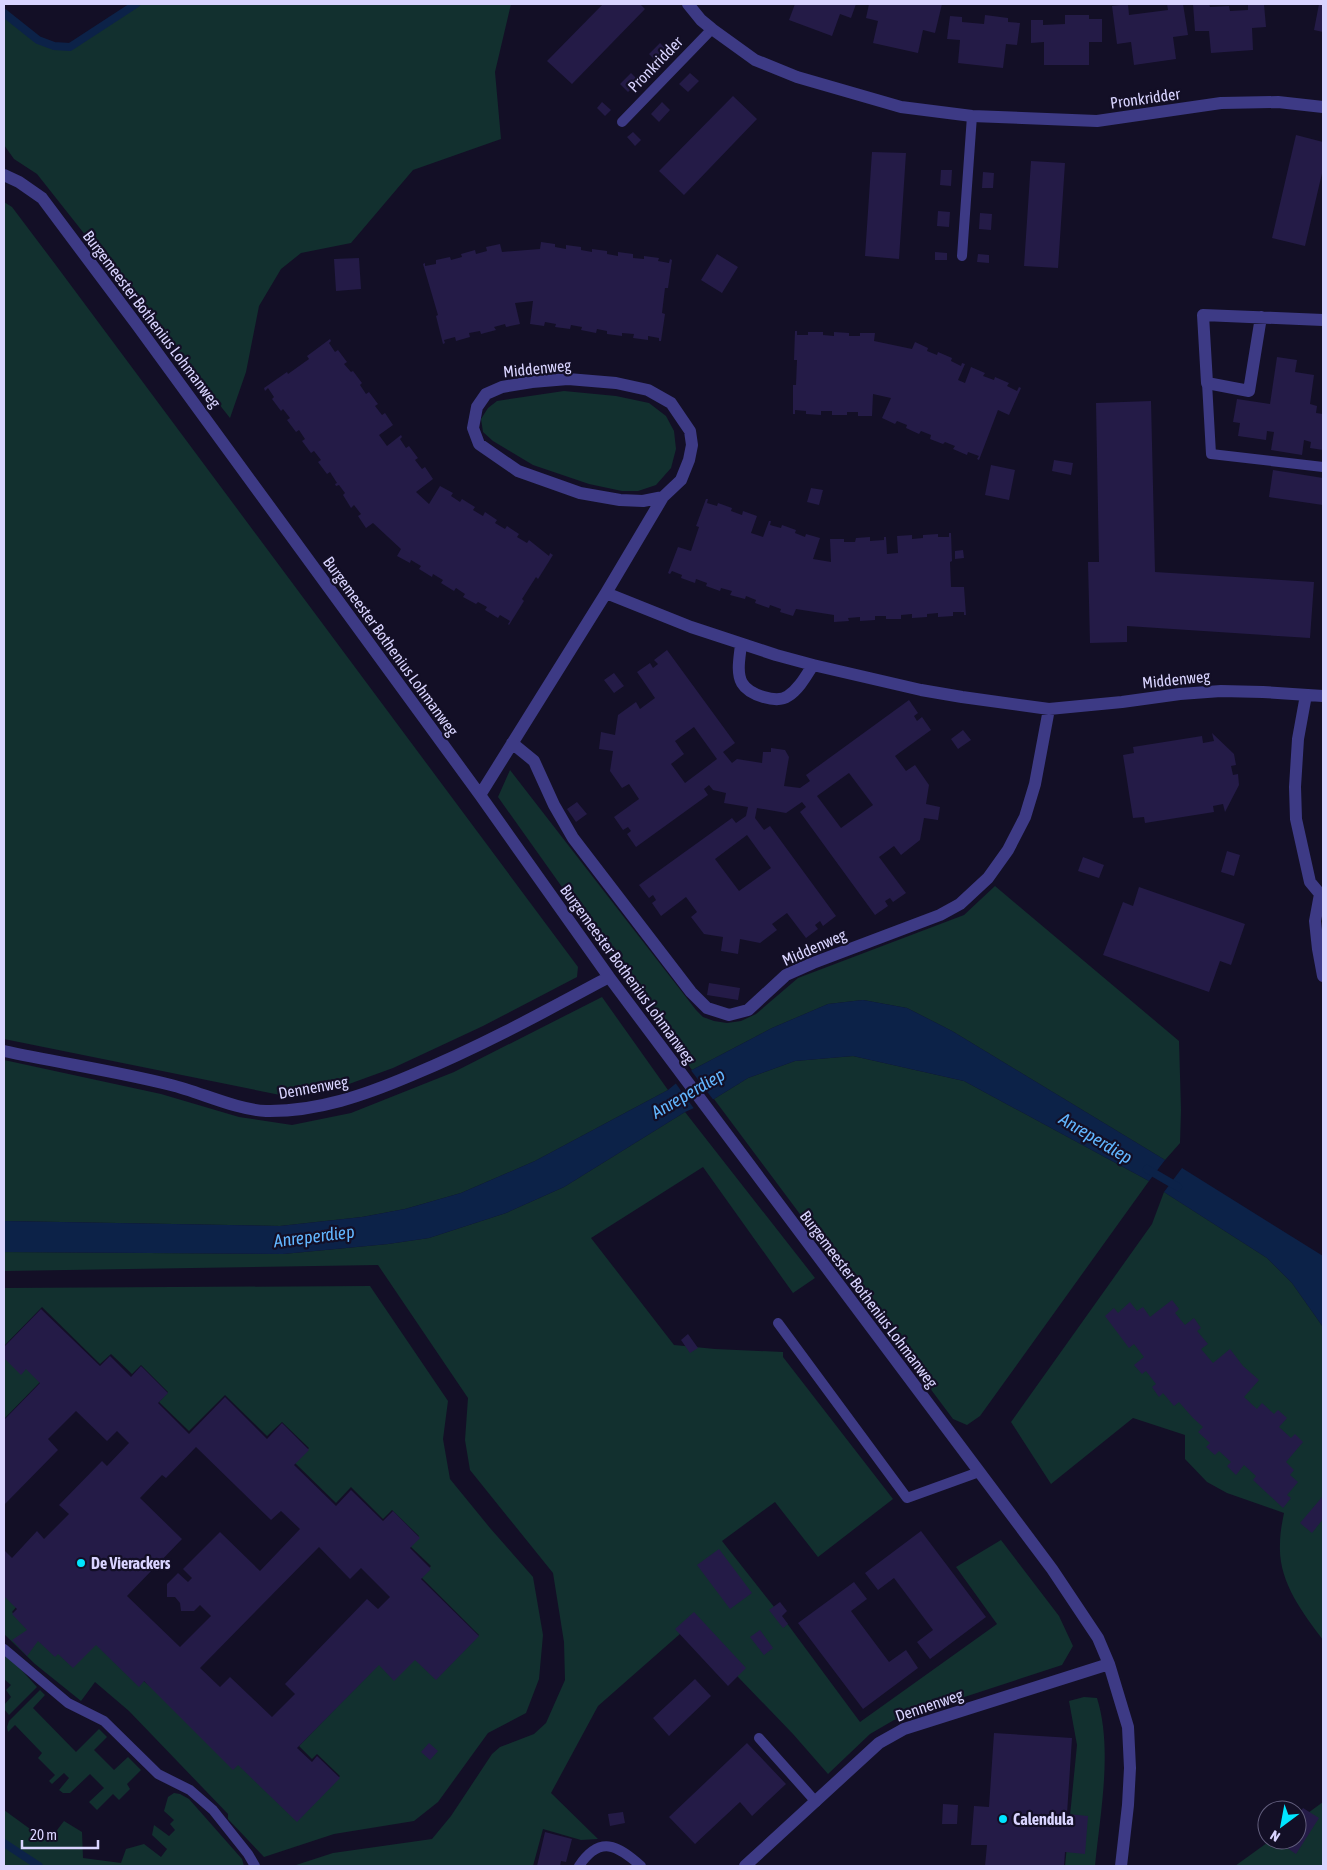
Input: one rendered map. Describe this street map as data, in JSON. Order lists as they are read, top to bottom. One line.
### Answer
{"streets":{"street":["Pronkridder","Burgemeester Bothenius Lohmanweg","Middenweg","Dennenweg"]},"crossings":[["Burgemeester Bothenius Lohmanweg","Middenweg"],["Burgemeester Bothenius Lohmanweg","Dennenweg"]],"water":["Anreperdiep"],"places":["De Vierackers","Calendula"],"scale_bar":"20 m","north":"bottom left"}
